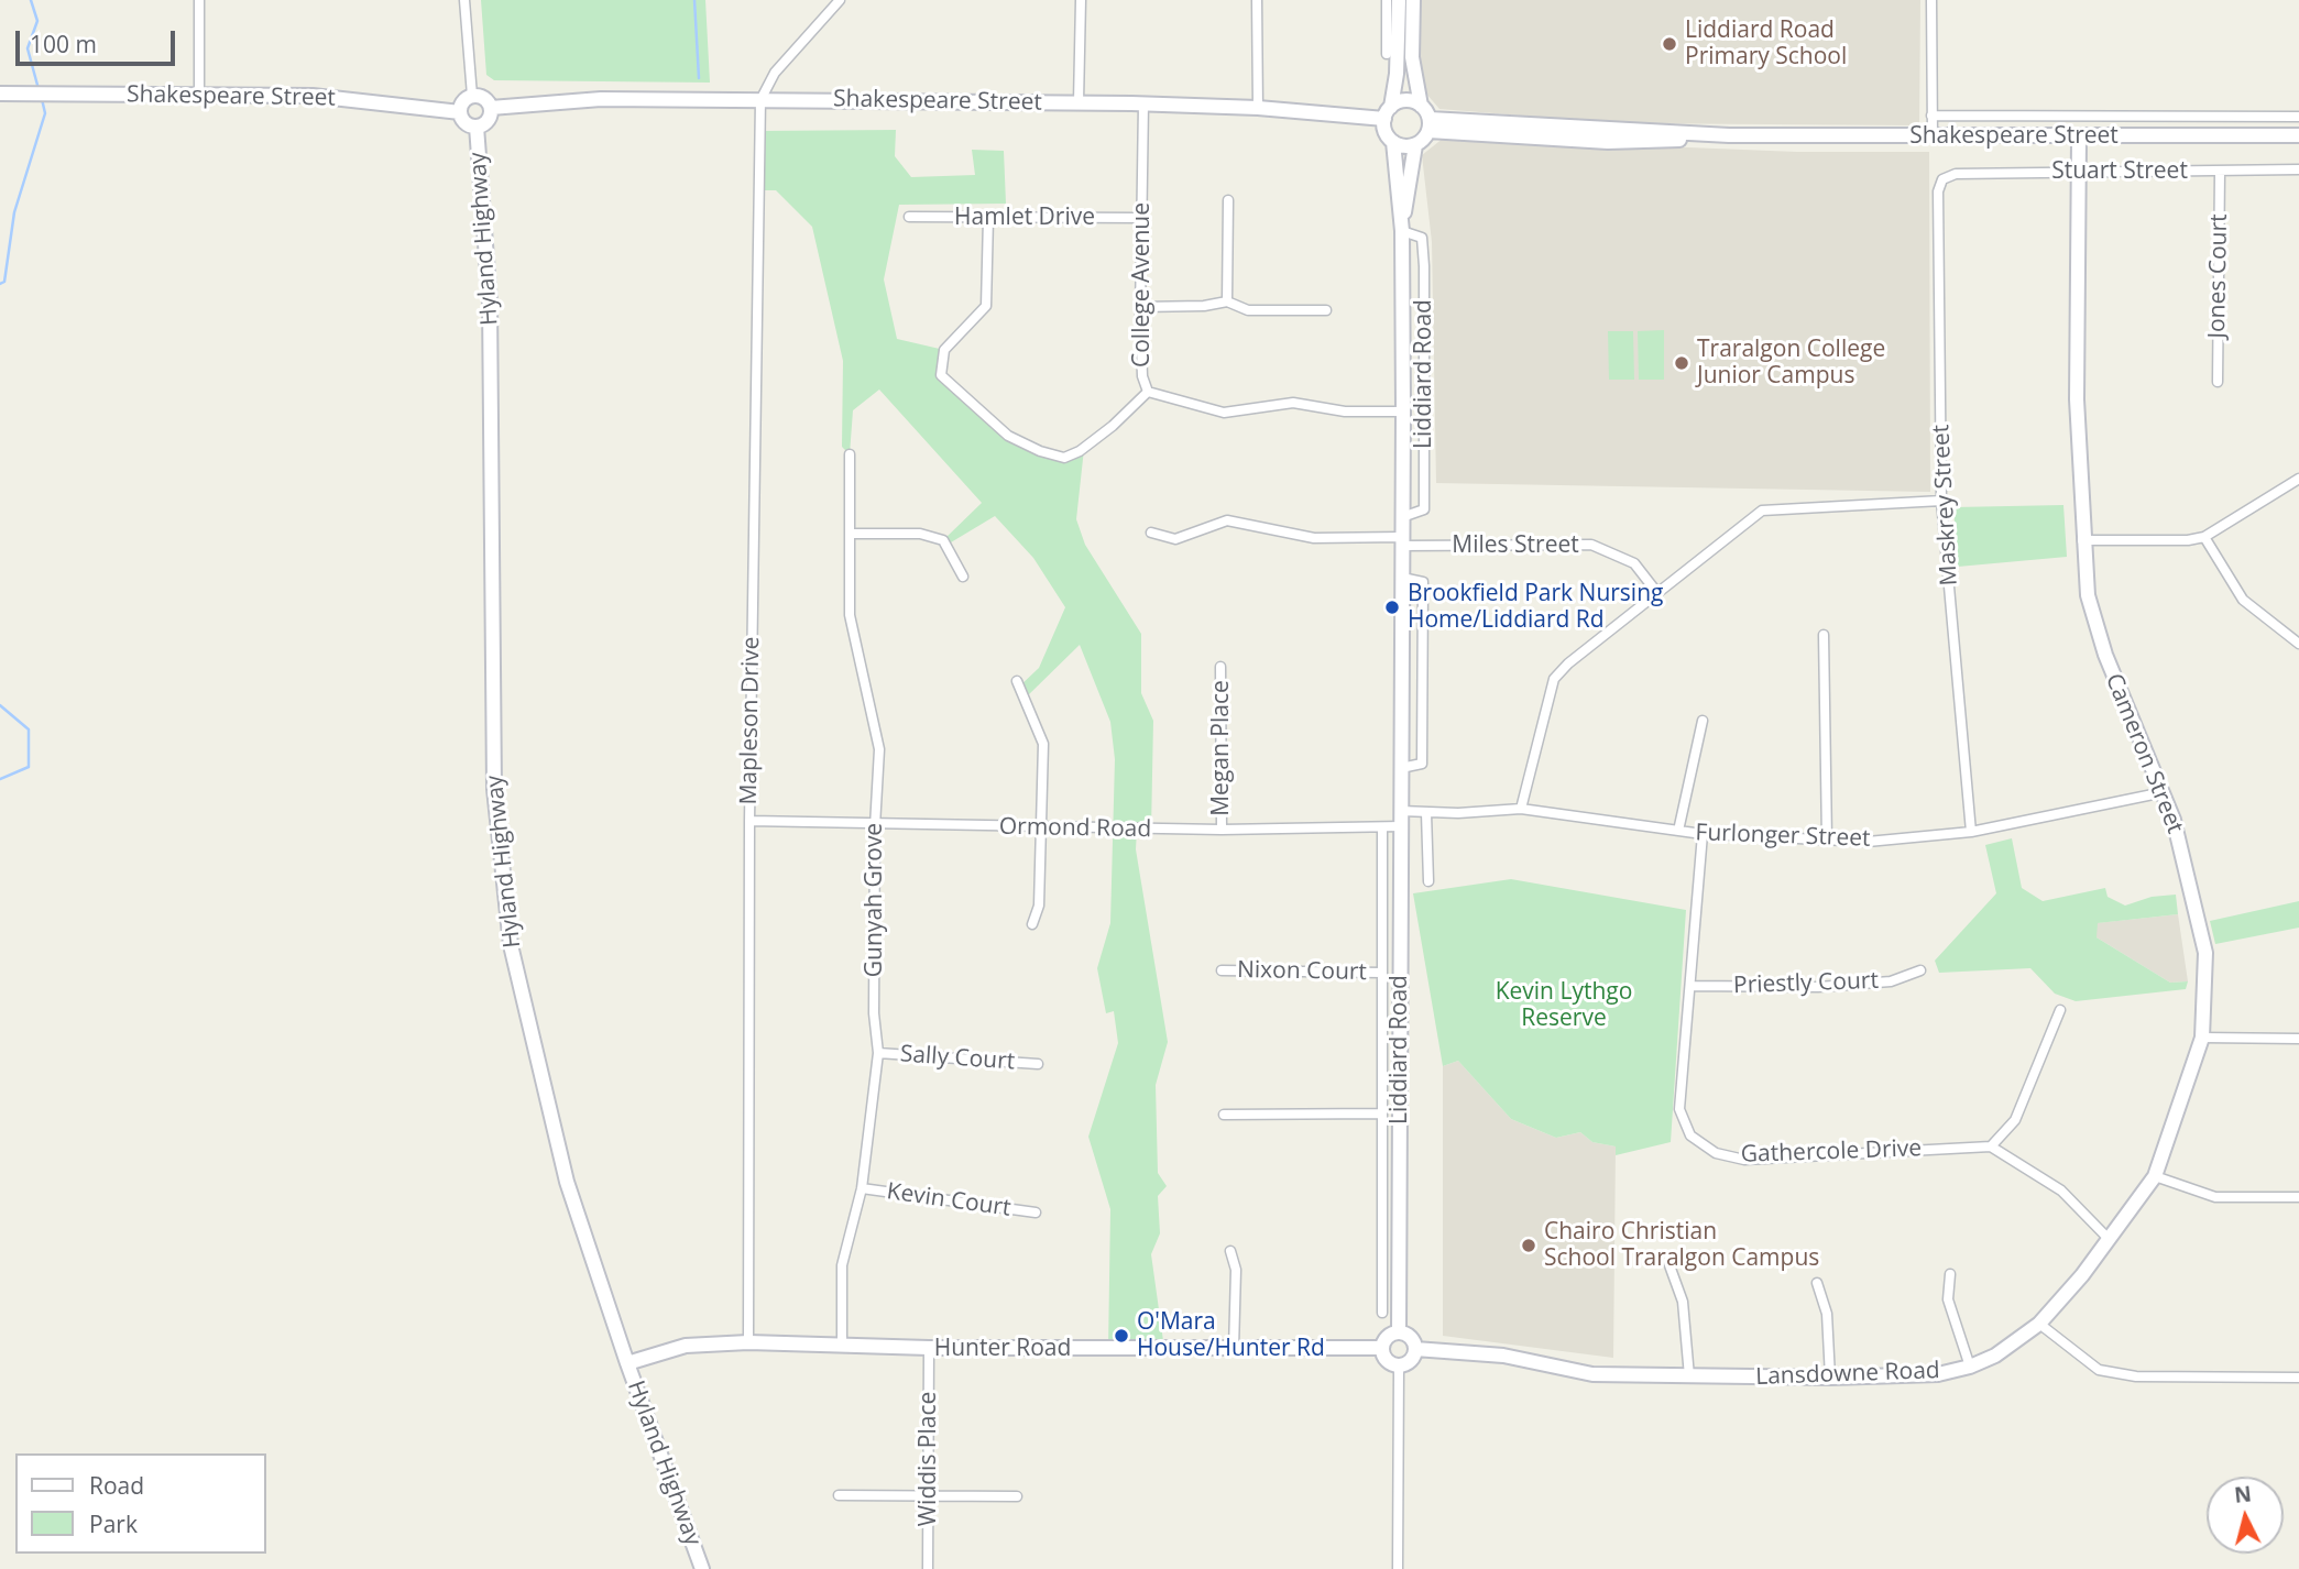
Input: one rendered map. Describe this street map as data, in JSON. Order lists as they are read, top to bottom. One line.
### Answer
{"streets":{"street":["Shakespeare Street","Stuart Street","Hamlet Drive","Hyland Highway","Jones Court","College Avenue","Liddiard Road","Maskrey Street","Miles Street","Mapleson Drive","Megan Place","Cameron Street","Ormond Road","Furlonger Street","Gunyah Grove","Nixon Court","Priestly Court","Sally Court","Gathercole Drive","Kevin Court","Hunter Road","Lansdowne Road","Widdis Place"]},"crossings":[["Shakespeare Street","Hyland Highway"],["Shakespeare Street","College Avenue"],["Shakespeare Street","Liddiard Road"],["Shakespeare Street","Mapleson Drive"],["Shakespeare Street","Cameron Street"],["Stuart Street","Jones Court"],["Stuart Street","Maskrey Street"],["Stuart Street","Cameron Street"],["Hamlet Drive","College Avenue"],["Hyland Highway","Hunter Road"],["College Avenue","Liddiard Road"],["Liddiard Road","Miles Street"],["Liddiard Road","Ormond Road"],["Liddiard Road","Furlonger Street"],["Liddiard Road","Nixon Court"],["Liddiard Road","Hunter Road"],["Liddiard Road","Lansdowne Road"],["Maskrey Street","Furlonger Street"],["Mapleson Drive","Ormond Road"],["Mapleson Drive","Hunter Road"],["Megan Place","Ormond Road"],["Cameron Street","Furlonger Street"],["Cameron Street","Lansdowne Road"],["Ormond Road","Gunyah Grove"],["Furlonger Street","Gathercole Drive"],["Gunyah Grove","Sally Court"],["Gunyah Grove","Kevin Court"],["Gunyah Grove","Hunter Road"],["Priestly Court","Gathercole Drive"],["Hunter Road","Lansdowne Road"],["Hunter Road","Widdis Place"]],"parks":["Kevin Lythgo Reserve"],"places":["Liddiard Road Primary School","Traralgon College Junior Campus","Brookfield Park Nursing Home/Liddiard Rd","Chairo Christian School Traralgon Campus","O'Mara House/Hunter Rd"],"legend":["Road","Park"],"scale_bar":"100 m","north":"top"}
